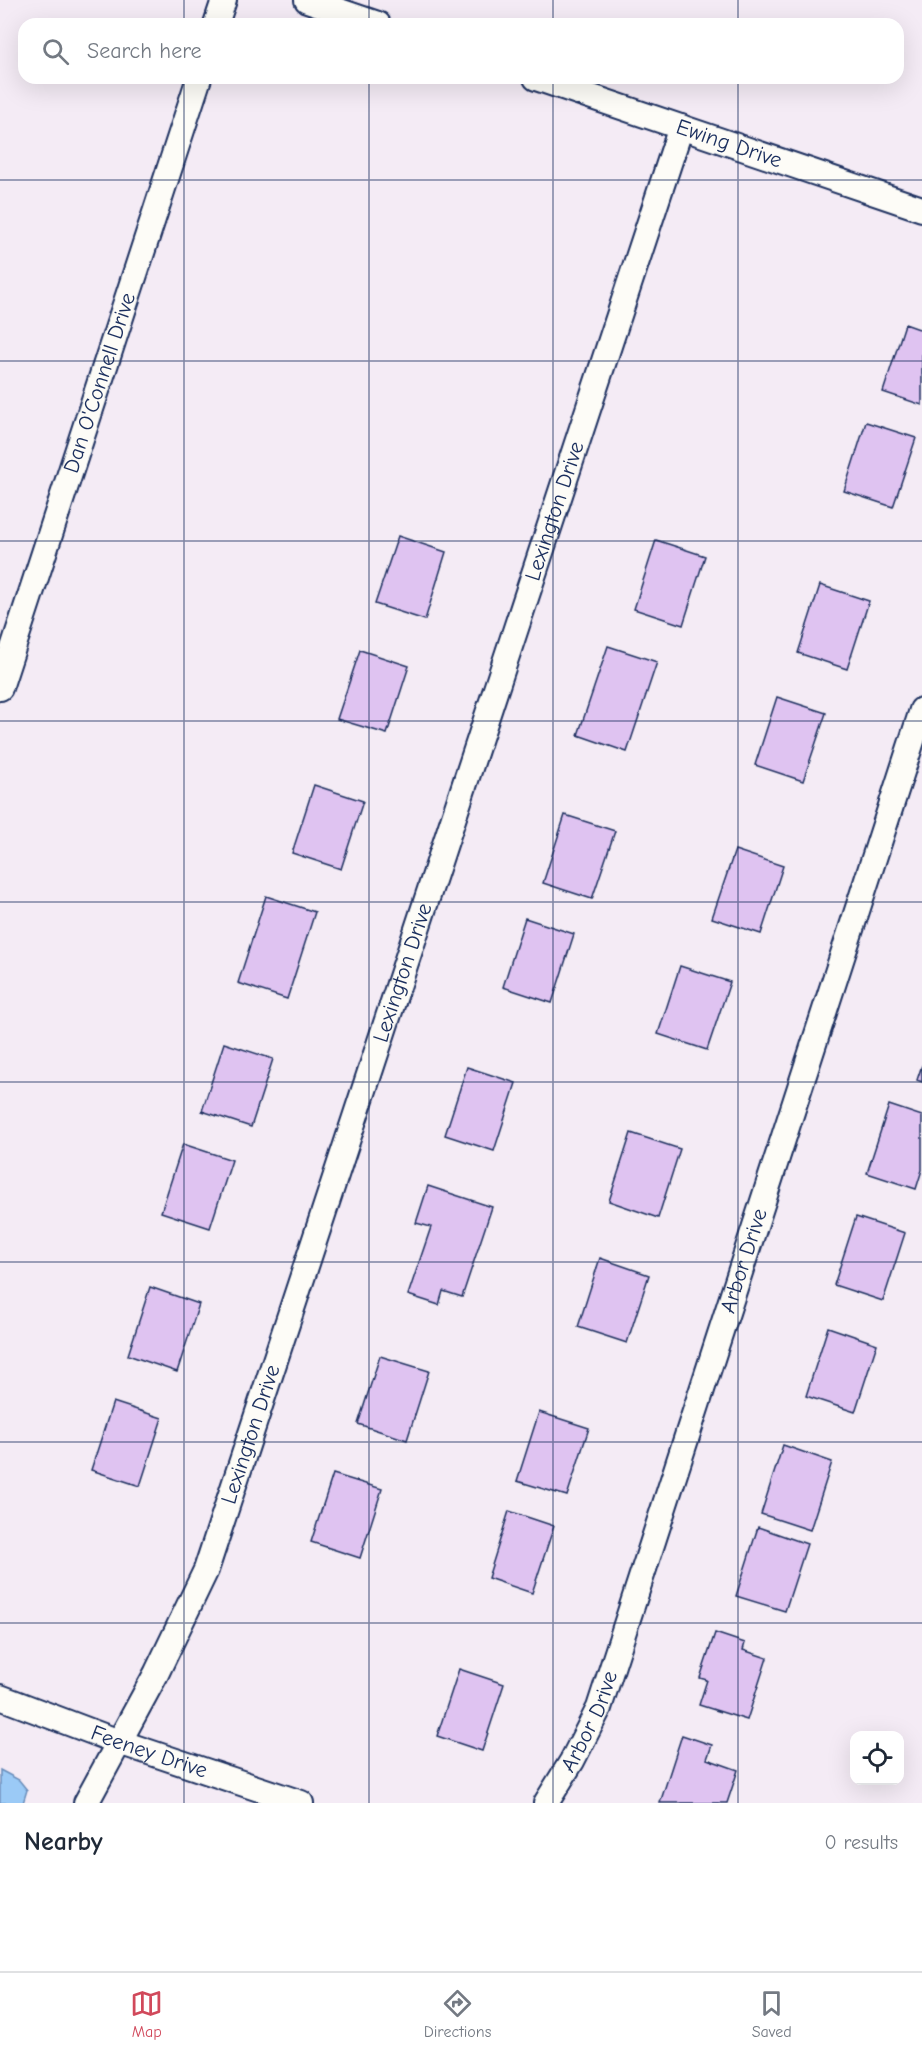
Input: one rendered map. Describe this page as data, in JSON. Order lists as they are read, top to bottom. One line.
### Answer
{"streets":{"street":["Ewing Drive","Dan O'Connell Drive","Lexington Drive","Arbor Drive","Feeney Drive"]},"crossings":[["Ewing Drive","Lexington Drive"],["Lexington Drive","Feeney Drive"]],"page":{"search":"Search here","heading":["Nearby","0 results"],"nav":["Map","Directions","Saved"]}}
